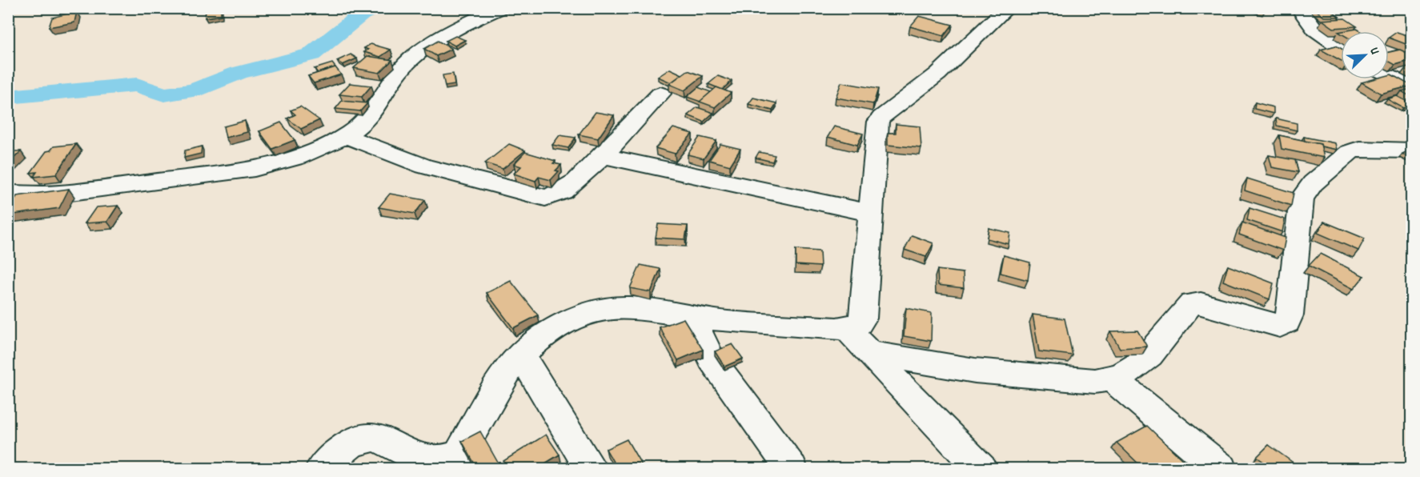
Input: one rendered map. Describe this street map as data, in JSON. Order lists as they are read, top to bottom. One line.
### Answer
{"north":"top right"}
